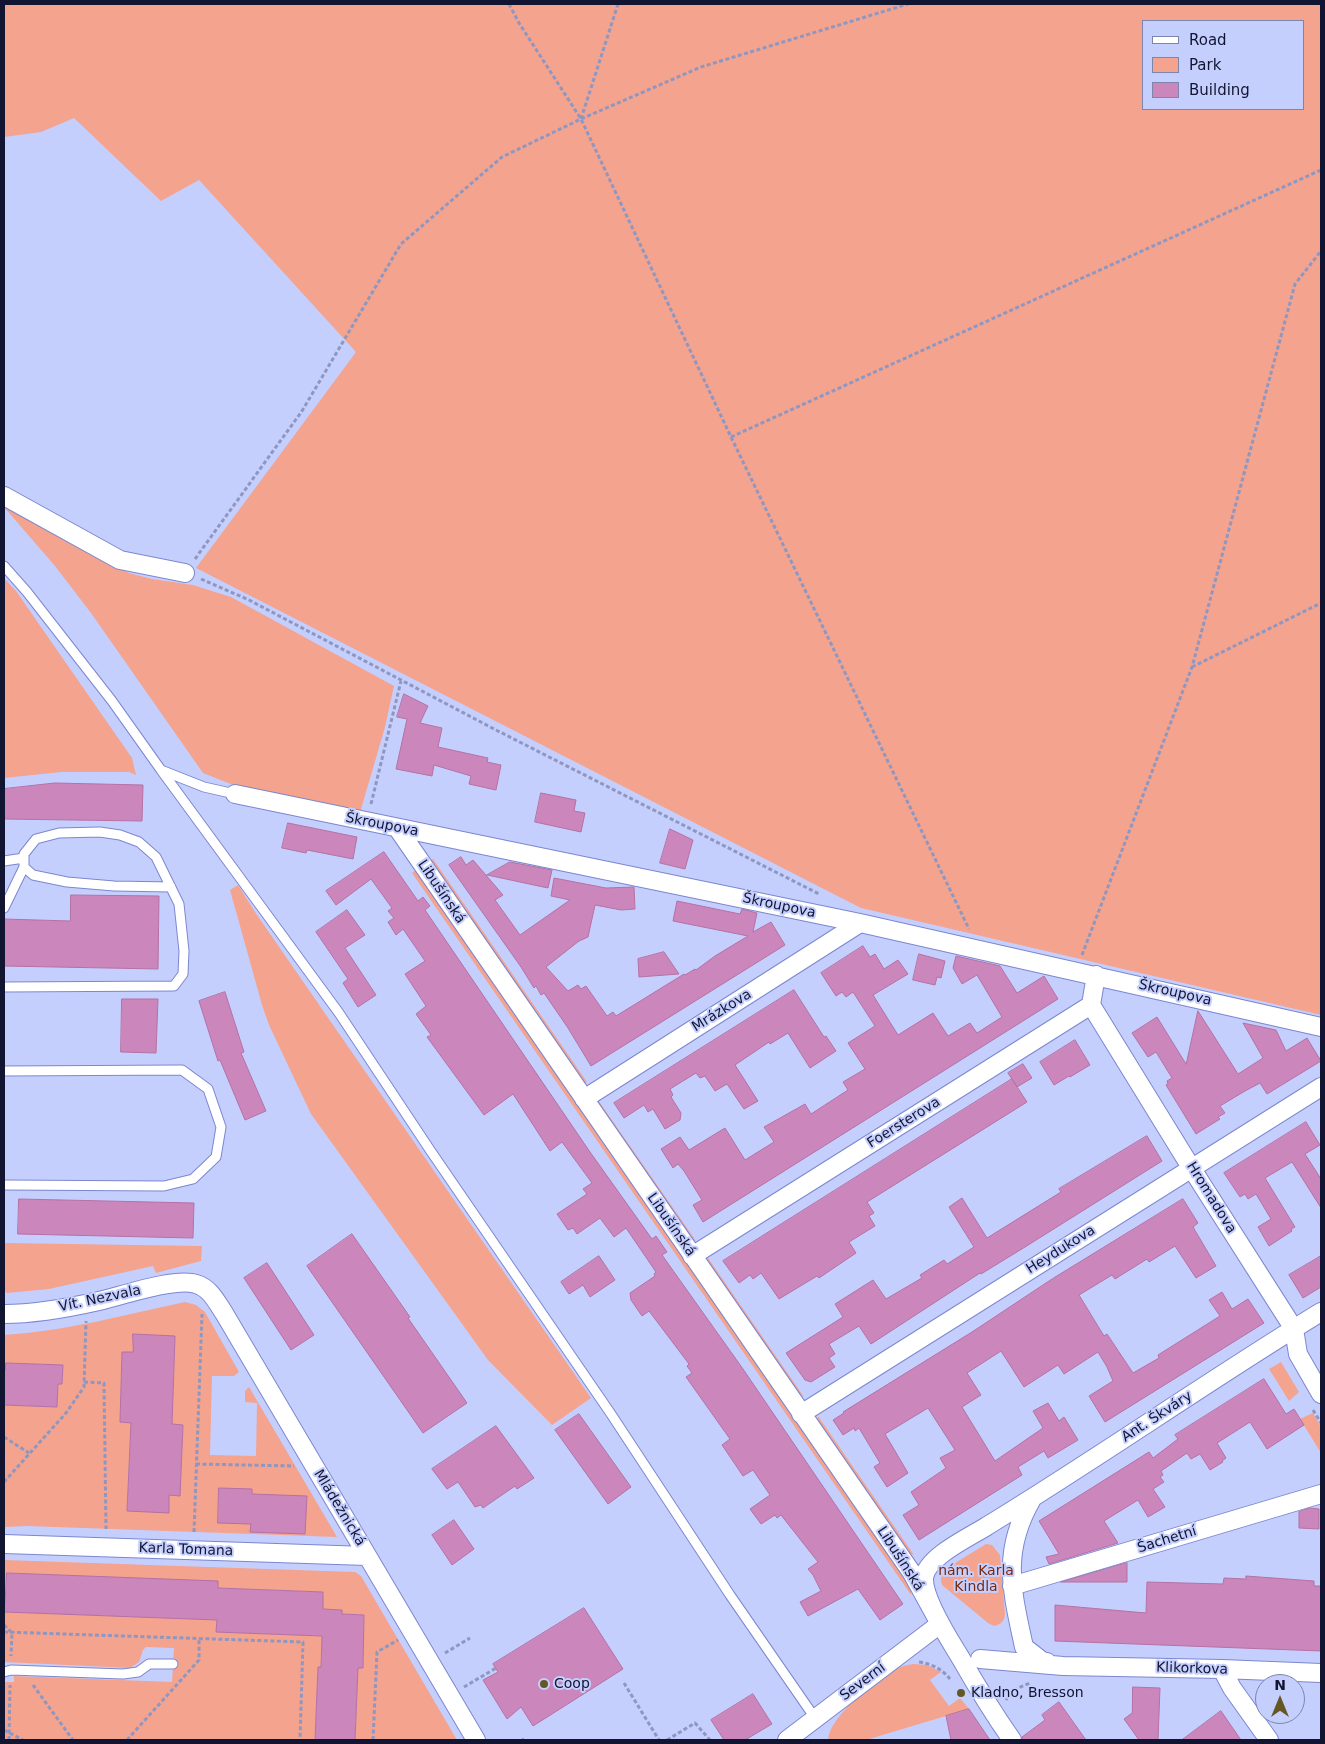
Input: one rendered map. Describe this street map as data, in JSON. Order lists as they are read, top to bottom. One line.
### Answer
{"streets":{"street":["Škroupova","Libušínská","Mrázkova","Foersterova","Hromadova","Heydukova","Vít. Nezvala","Ant. Škváry","Mládežnická","Šachetní","Karla Tomana","Klikorkova","Severní"]},"crossings":[["Škroupova","Libušínská"],["Škroupova","Mrázkova"],["Libušínská","Mrázkova"],["Libušínská","Foersterova"],["Libušínská","Heydukova"],["Libušínská","Severní"],["Foersterova","Hromadova"],["Hromadova","Heydukova"],["Hromadova","Ant. Škváry"],["Vít. Nezvala","Mládežnická"],["Mládežnická","Karla Tomana"]],"parks":["nám. Karla Kindla"],"places":["Coop","Kladno, Bresson"],"legend":["Road","Park","Building"],"north":"top"}
